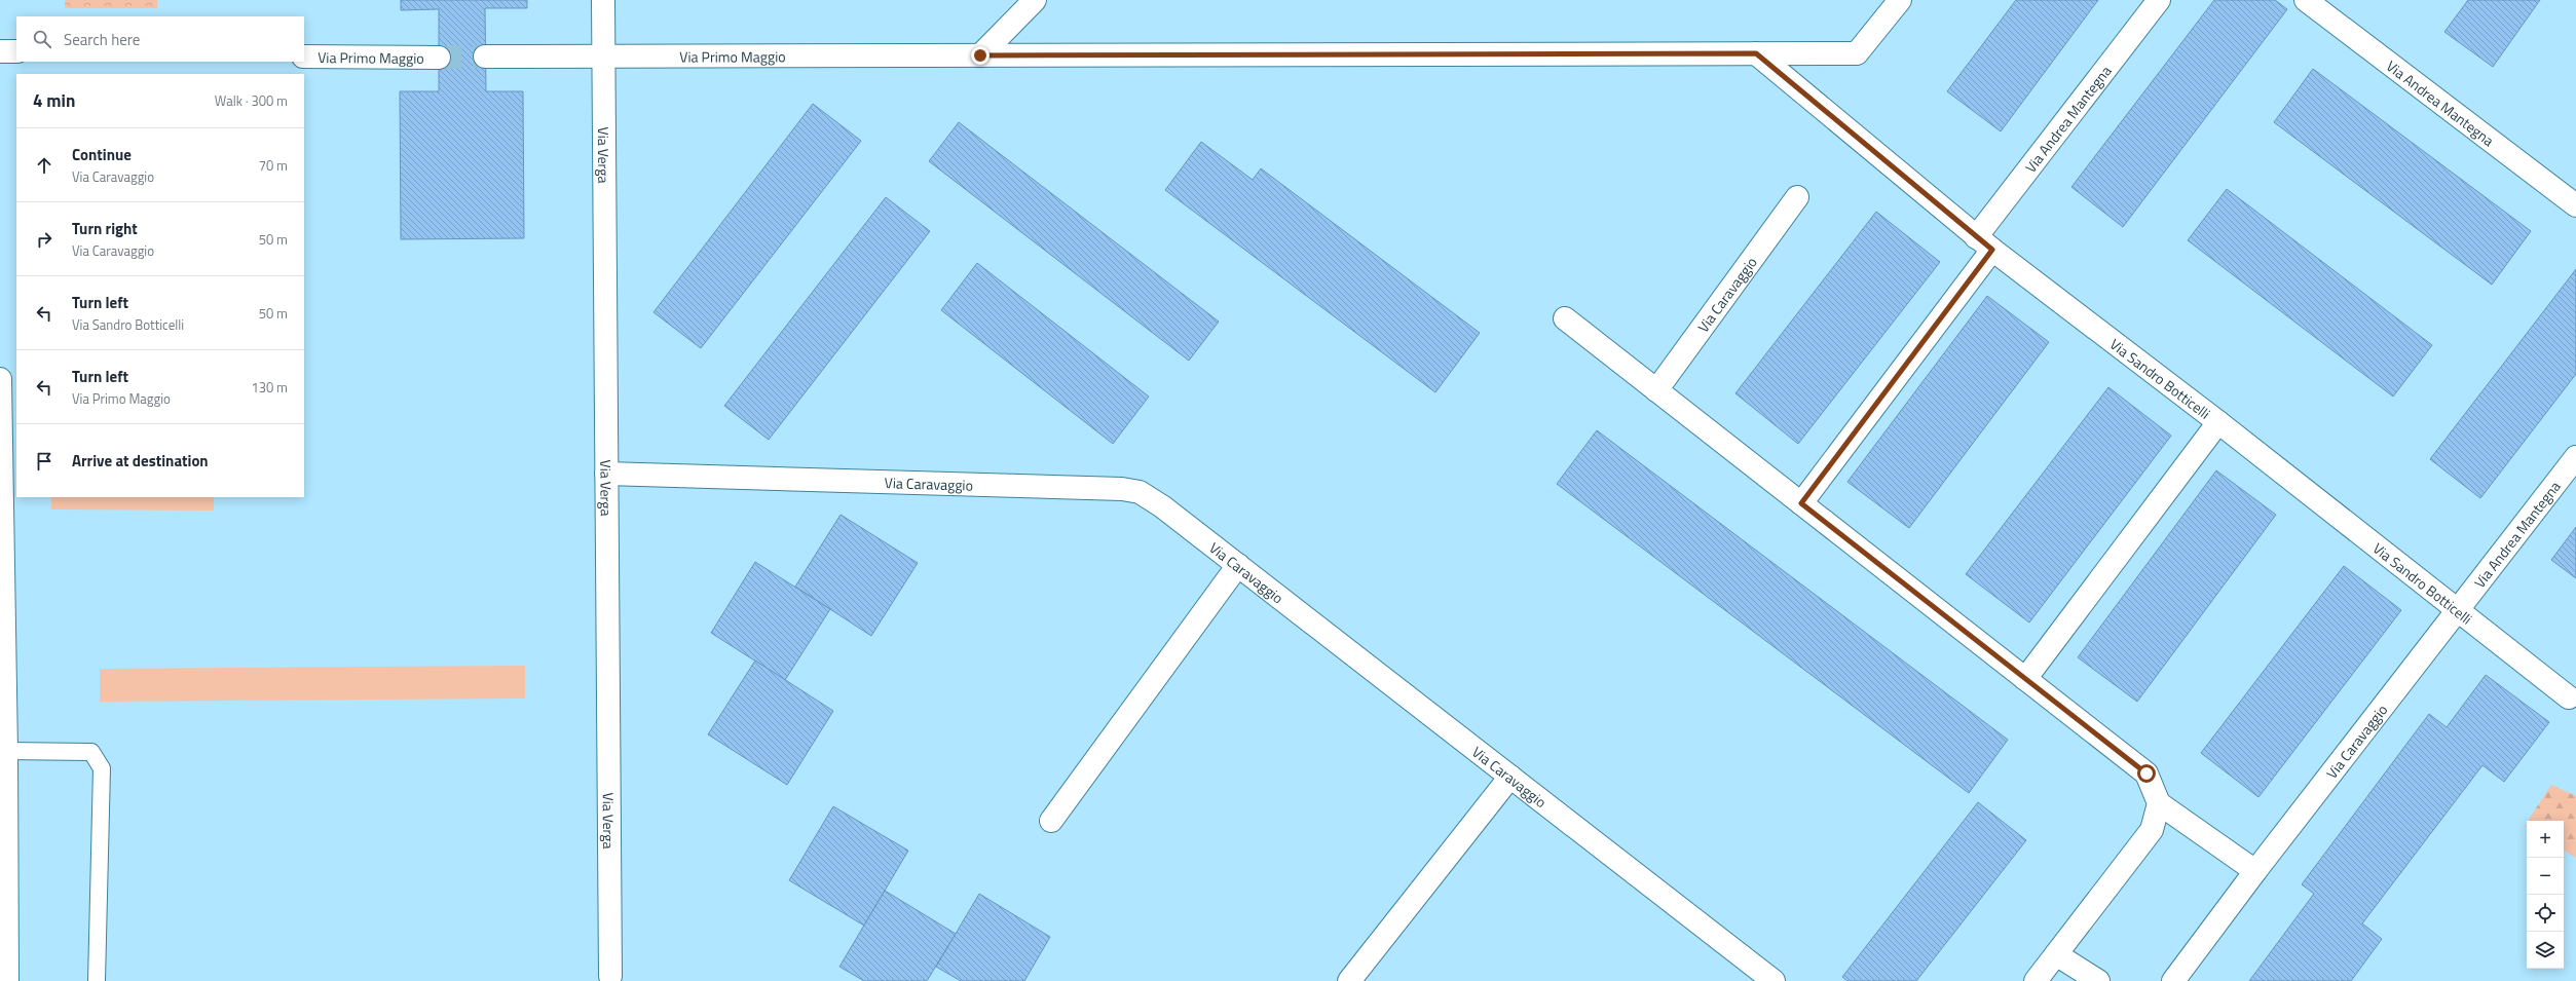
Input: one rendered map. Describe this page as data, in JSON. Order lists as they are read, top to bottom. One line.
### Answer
{"streets":{"street":["Via Primo Maggio","Via Andrea Mantegna","Via Verga","Via Caravaggio","Via Sandro Botticelli"]},"crossings":[["Via Primo Maggio","Via Verga"],["Via Primo Maggio","Via Sandro Botticelli"],["Via Andrea Mantegna","Via Caravaggio"],["Via Andrea Mantegna","Via Sandro Botticelli"],["Via Verga","Via Caravaggio"],["Via Caravaggio","Via Sandro Botticelli"]],"page":{"search":"Search here","heading":["4 min","Walk · 300 m"],"list":[["Continue","Via Caravaggio","70 m"],["Turn right","Via Caravaggio","50 m"],["Turn left","Via Sandro Botticelli","50 m"],["Turn left","Via Primo Maggio","130 m"],"Arrive at destination"],"map_buttons":["+","−"]}}
